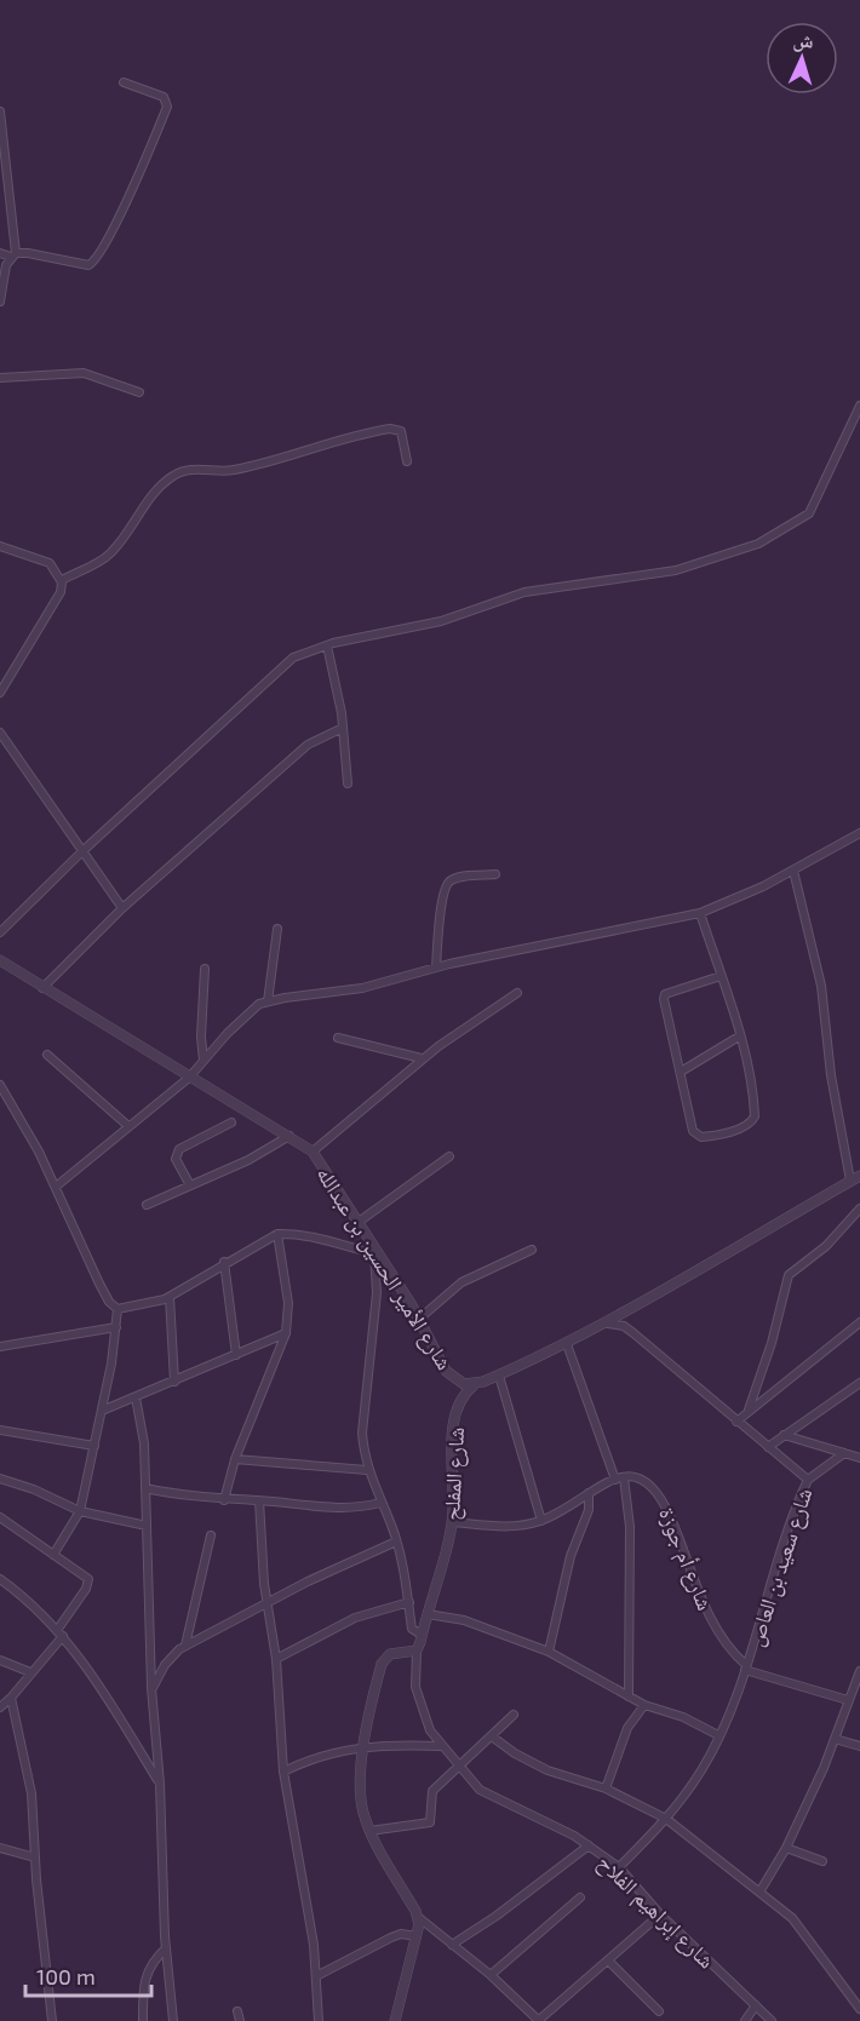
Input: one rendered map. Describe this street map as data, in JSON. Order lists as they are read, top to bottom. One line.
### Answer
{"streets":{"street":["شارع الأمير الحسين بن عبدالله","شارع المفلح","شارع أم جوزة","شارع سعيد بن العاص","شارع إبراهيم الفلاح"]},"crossings":[["شارع الأمير الحسين بن عبدالله","شارع المفلح"],["شارع الأمير الحسين بن عبدالله","شارع سعيد بن العاص"],["شارع المفلح","شارع إبراهيم الفلاح"],["شارع أم جوزة","شارع سعيد بن العاص"],["شارع سعيد بن العاص","شارع إبراهيم الفلاح"]],"scale_bar":"100 m","north":"top"}
